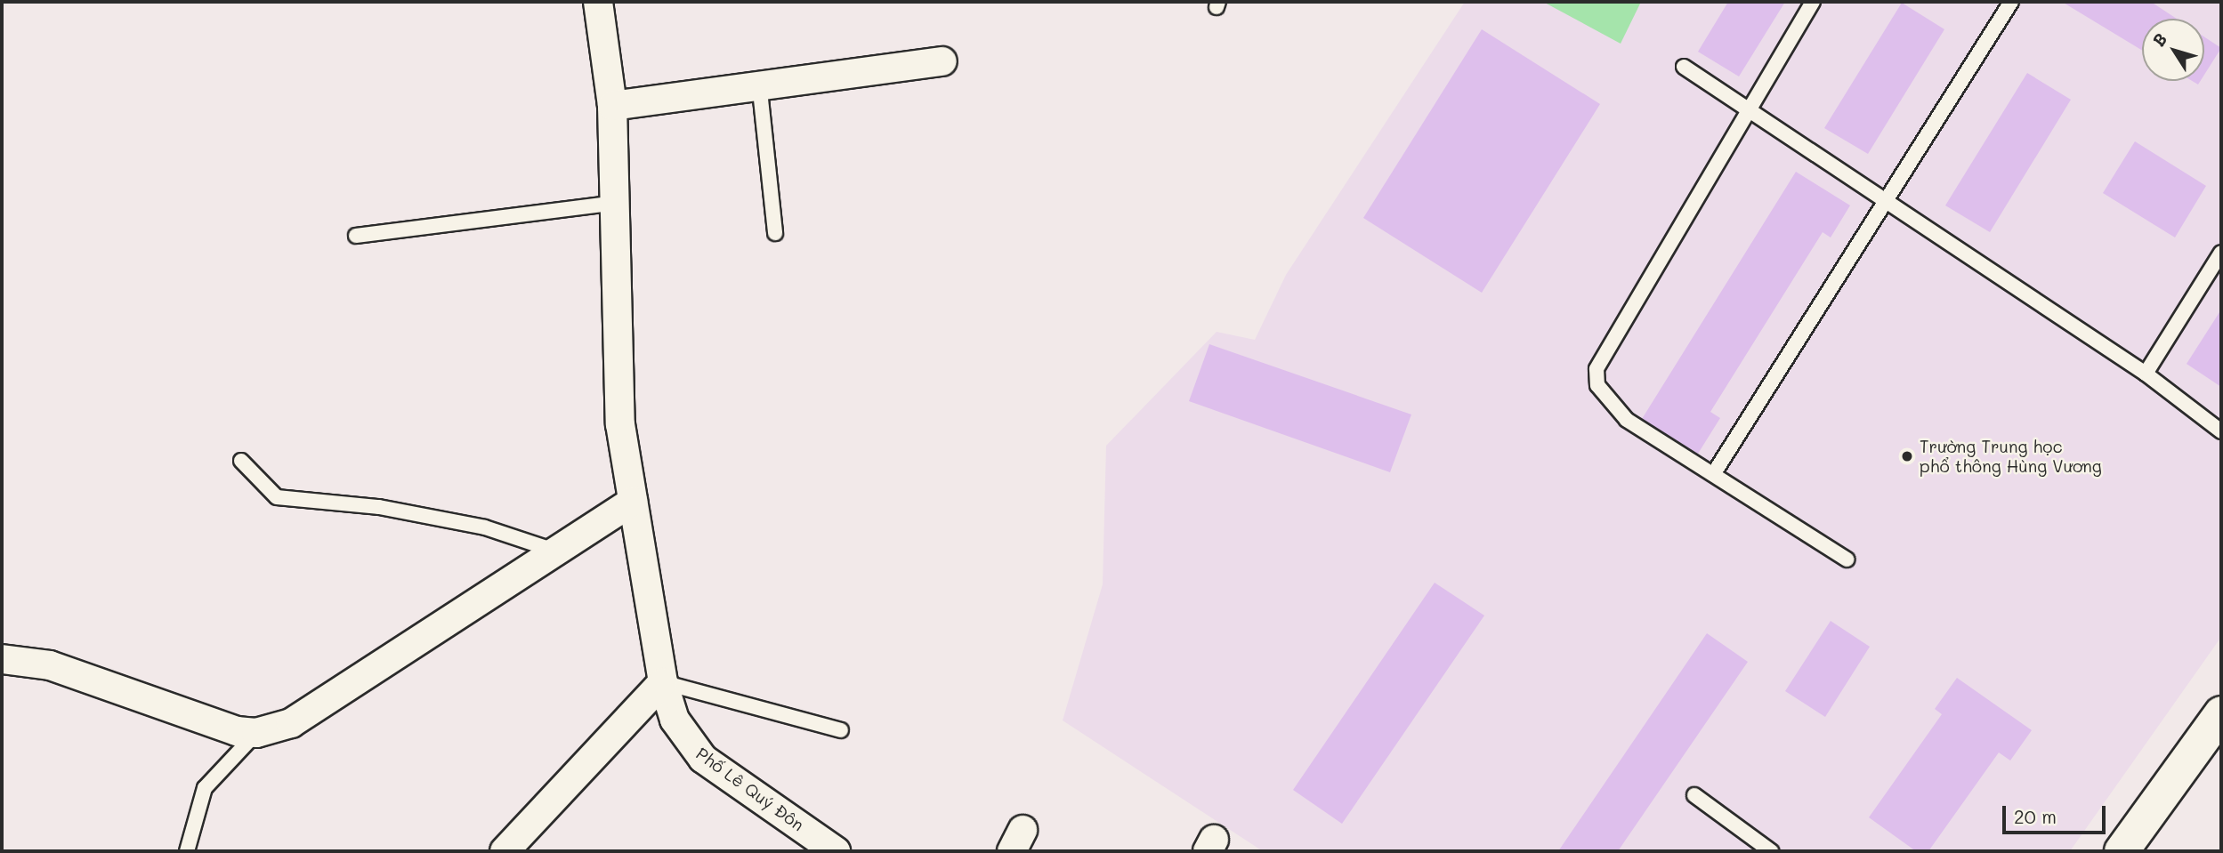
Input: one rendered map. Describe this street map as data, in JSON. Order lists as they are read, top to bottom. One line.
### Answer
{"streets":{"street":["Phố Lê Quý Đôn"]},"places":["Trường Trung học phổ thông Hùng Vương"],"scale_bar":"20 m","north":"top left"}
